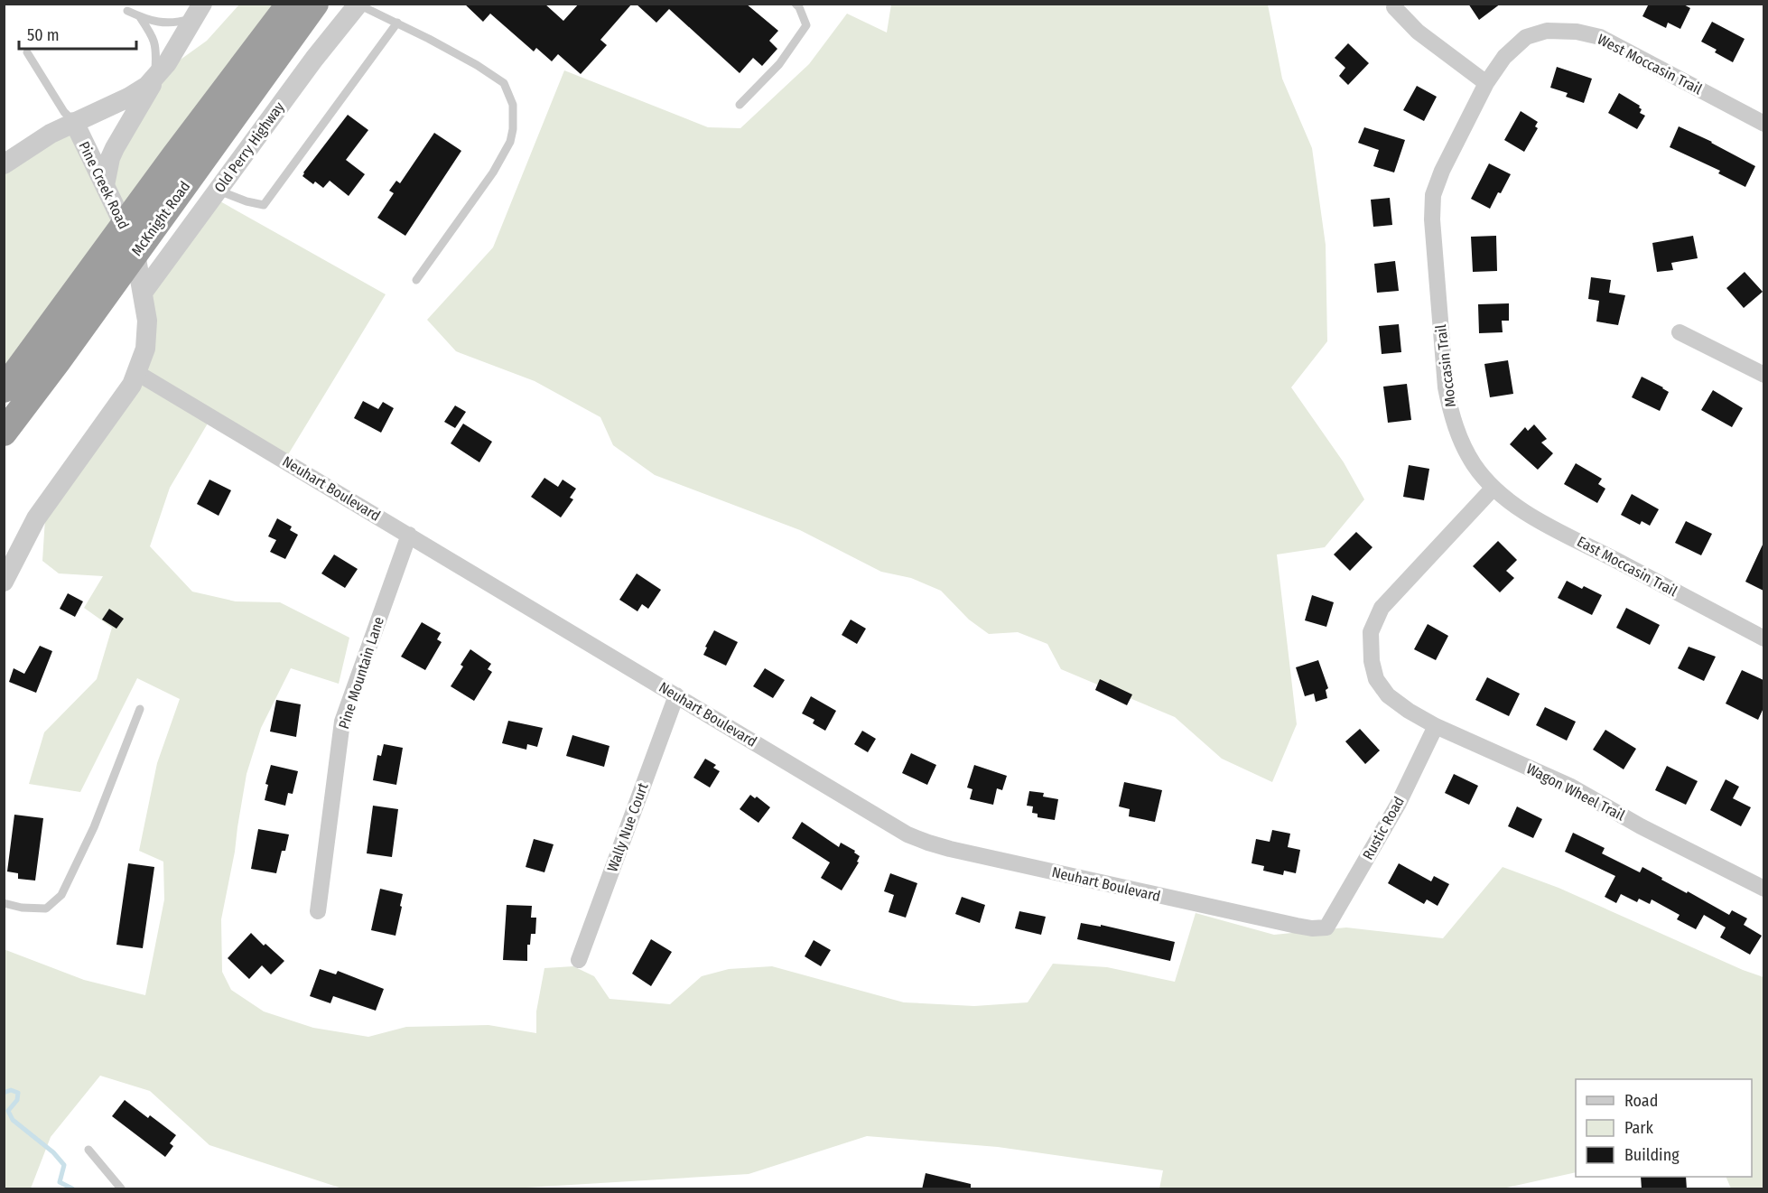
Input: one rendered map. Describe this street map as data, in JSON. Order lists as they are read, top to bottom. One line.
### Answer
{"streets":{"highway":["McKnight Road"],"street":["West Moccasin Trail","Old Perry Highway","Pine Creek Road","Moccasin Trail","Neuhart Boulevard","East Moccasin Trail","Pine Mountain Lane","Wagon Wheel Trail","Wally Nue Court","Rustic Road"]},"crossings":[["West Moccasin Trail","Moccasin Trail"],["Old Perry Highway","Pine Creek Road"],["Pine Creek Road","McKnight Road"],["Pine Creek Road","Neuhart Boulevard"],["Moccasin Trail","East Moccasin Trail"],["Moccasin Trail","Wagon Wheel Trail"],["Neuhart Boulevard","Pine Mountain Lane"],["Neuhart Boulevard","Wally Nue Court"],["Neuhart Boulevard","Rustic Road"],["East Moccasin Trail","Wagon Wheel Trail"],["Wagon Wheel Trail","Rustic Road"]],"legend":["Road","Park","Building"],"scale_bar":"50 m"}
